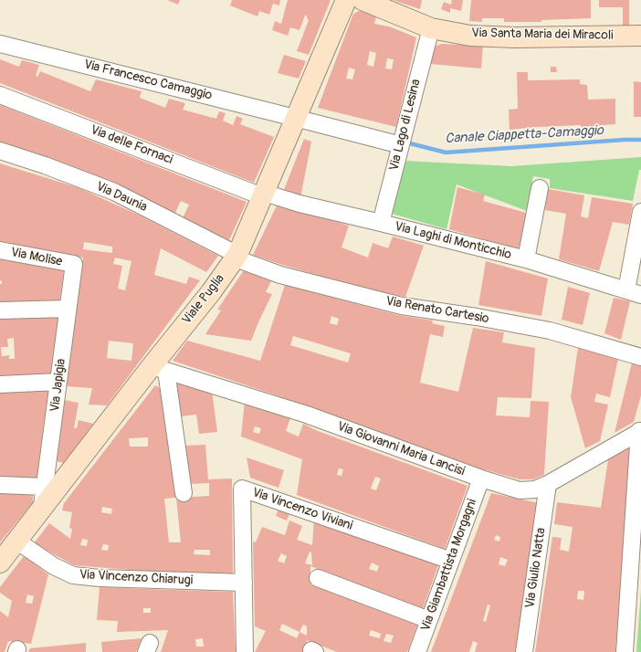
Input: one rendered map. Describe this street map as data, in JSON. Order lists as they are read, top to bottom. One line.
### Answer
{"streets":{"main road":["Via Santa Maria dei Miracoli","Viale Puglia"],"street":["Via Francesco Camaggio","Via Lago di Lesina","Via delle Fornaci","Via Daunia","Via Laghi di Monticchio","Via Molise","Via Renato Cartesio","Via Japigia","Via Giovanni Maria Lancisi","Via Vincenzo Viviani","Via Giambattista Morgagni","Via Giulio Natta","Via Vincenzo Chiarugi"]},"crossings":[["Via Santa Maria dei Miracoli","Via Lago di Lesina"],["Via Santa Maria dei Miracoli","Viale Puglia"],["Via Francesco Camaggio","Via Lago di Lesina"],["Via Francesco Camaggio","Viale Puglia"],["Via Lago di Lesina","Via Laghi di Monticchio"],["Via delle Fornaci","Via Laghi di Monticchio"],["Via delle Fornaci","Viale Puglia"],["Via Daunia","Viale Puglia"],["Via Daunia","Via Renato Cartesio"],["Via Laghi di Monticchio","Viale Puglia"],["Via Molise","Via Japigia"],["Viale Puglia","Via Renato Cartesio"],["Viale Puglia","Via Japigia"],["Viale Puglia","Via Giovanni Maria Lancisi"],["Viale Puglia","Via Vincenzo Chiarugi"],["Via Giovanni Maria Lancisi","Via Giambattista Morgagni"],["Via Giovanni Maria Lancisi","Via Giulio Natta"],["Via Vincenzo Viviani","Via Giambattista Morgagni"],["Via Vincenzo Viviani","Via Vincenzo Chiarugi"]],"water":["Canale Ciappetta-Camaggio"]}
